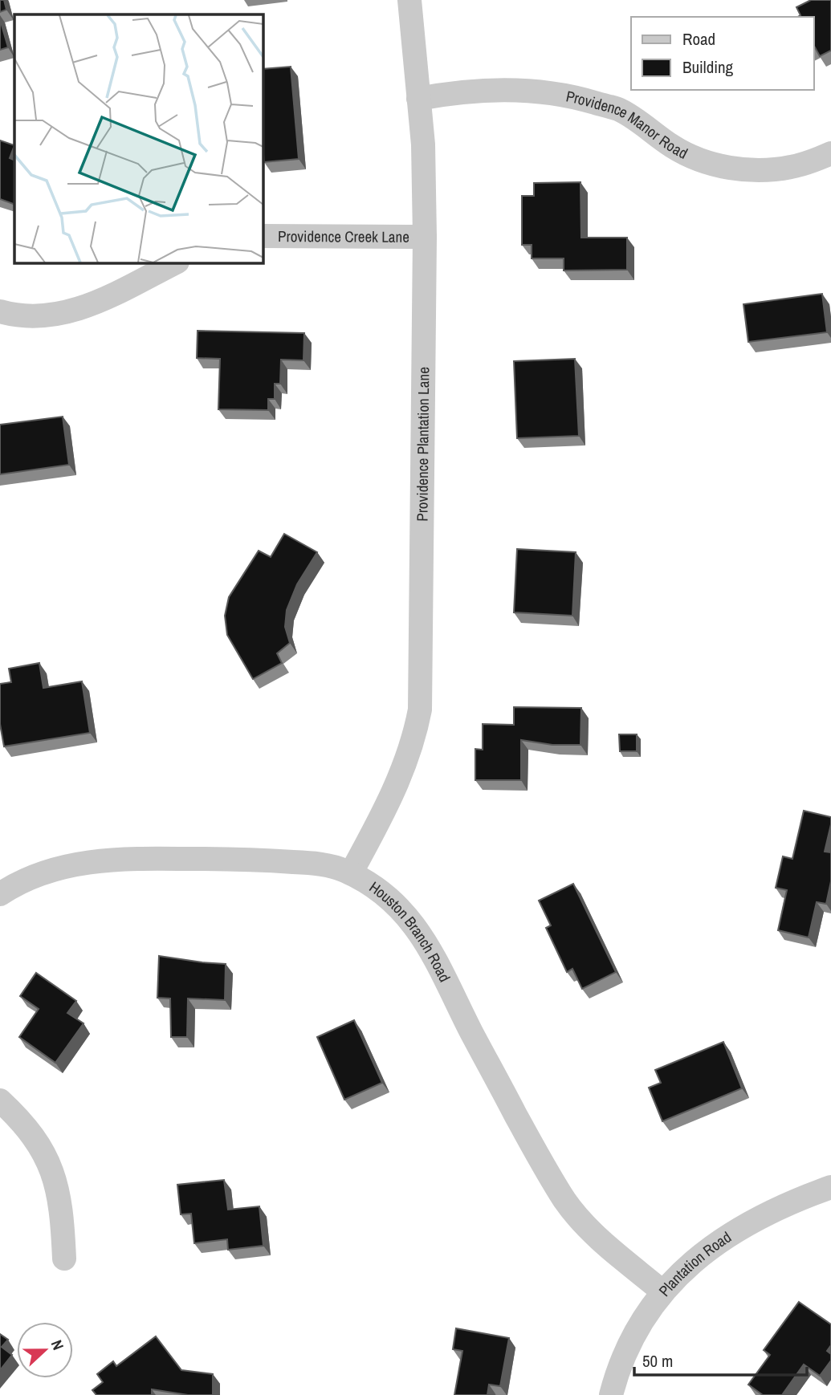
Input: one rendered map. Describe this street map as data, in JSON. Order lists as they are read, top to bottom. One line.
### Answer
{"streets":{"street":["Providence Manor Road","Providence Creek Lane","Providence Plantation Lane","Houston Branch Road","Plantation Road"]},"crossings":[["Providence Manor Road","Providence Plantation Lane"],["Providence Creek Lane","Providence Plantation Lane"],["Providence Plantation Lane","Houston Branch Road"],["Houston Branch Road","Plantation Road"]],"legend":["Road","Building"],"scale_bar":"50 m","north":"right"}
